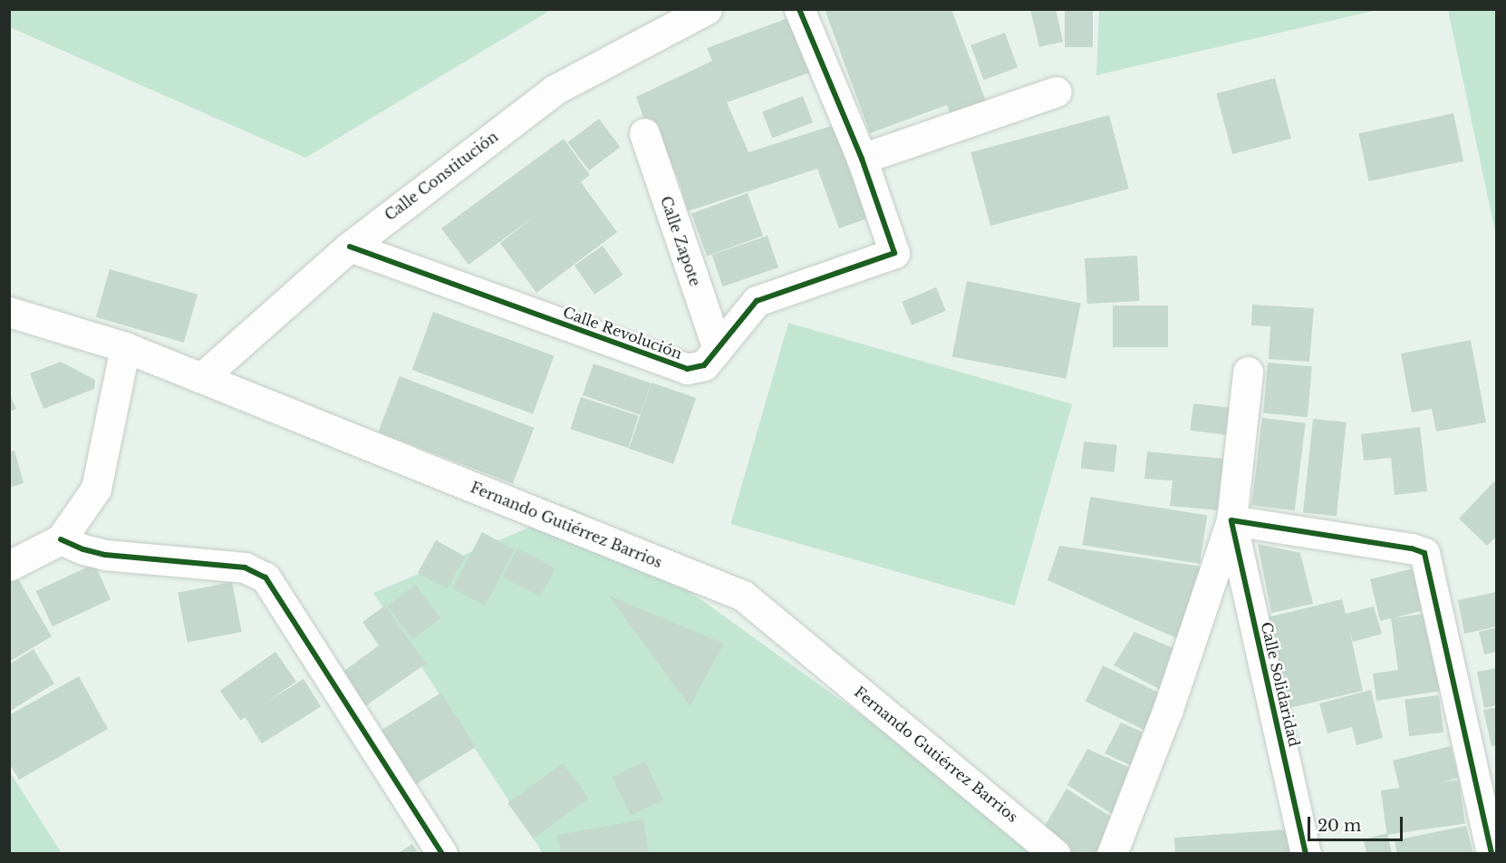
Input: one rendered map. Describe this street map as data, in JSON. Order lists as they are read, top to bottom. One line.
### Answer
{"streets":{"street":["Calle Constitución","Calle Zapote","Calle Revolución","Fernando Gutiérrez Barrios","Calle Solidaridad"]},"crossings":[["Calle Constitución","Calle Revolución"],["Calle Constitución","Fernando Gutiérrez Barrios"],["Calle Zapote","Calle Revolución"]],"scale_bar":"20 m"}
